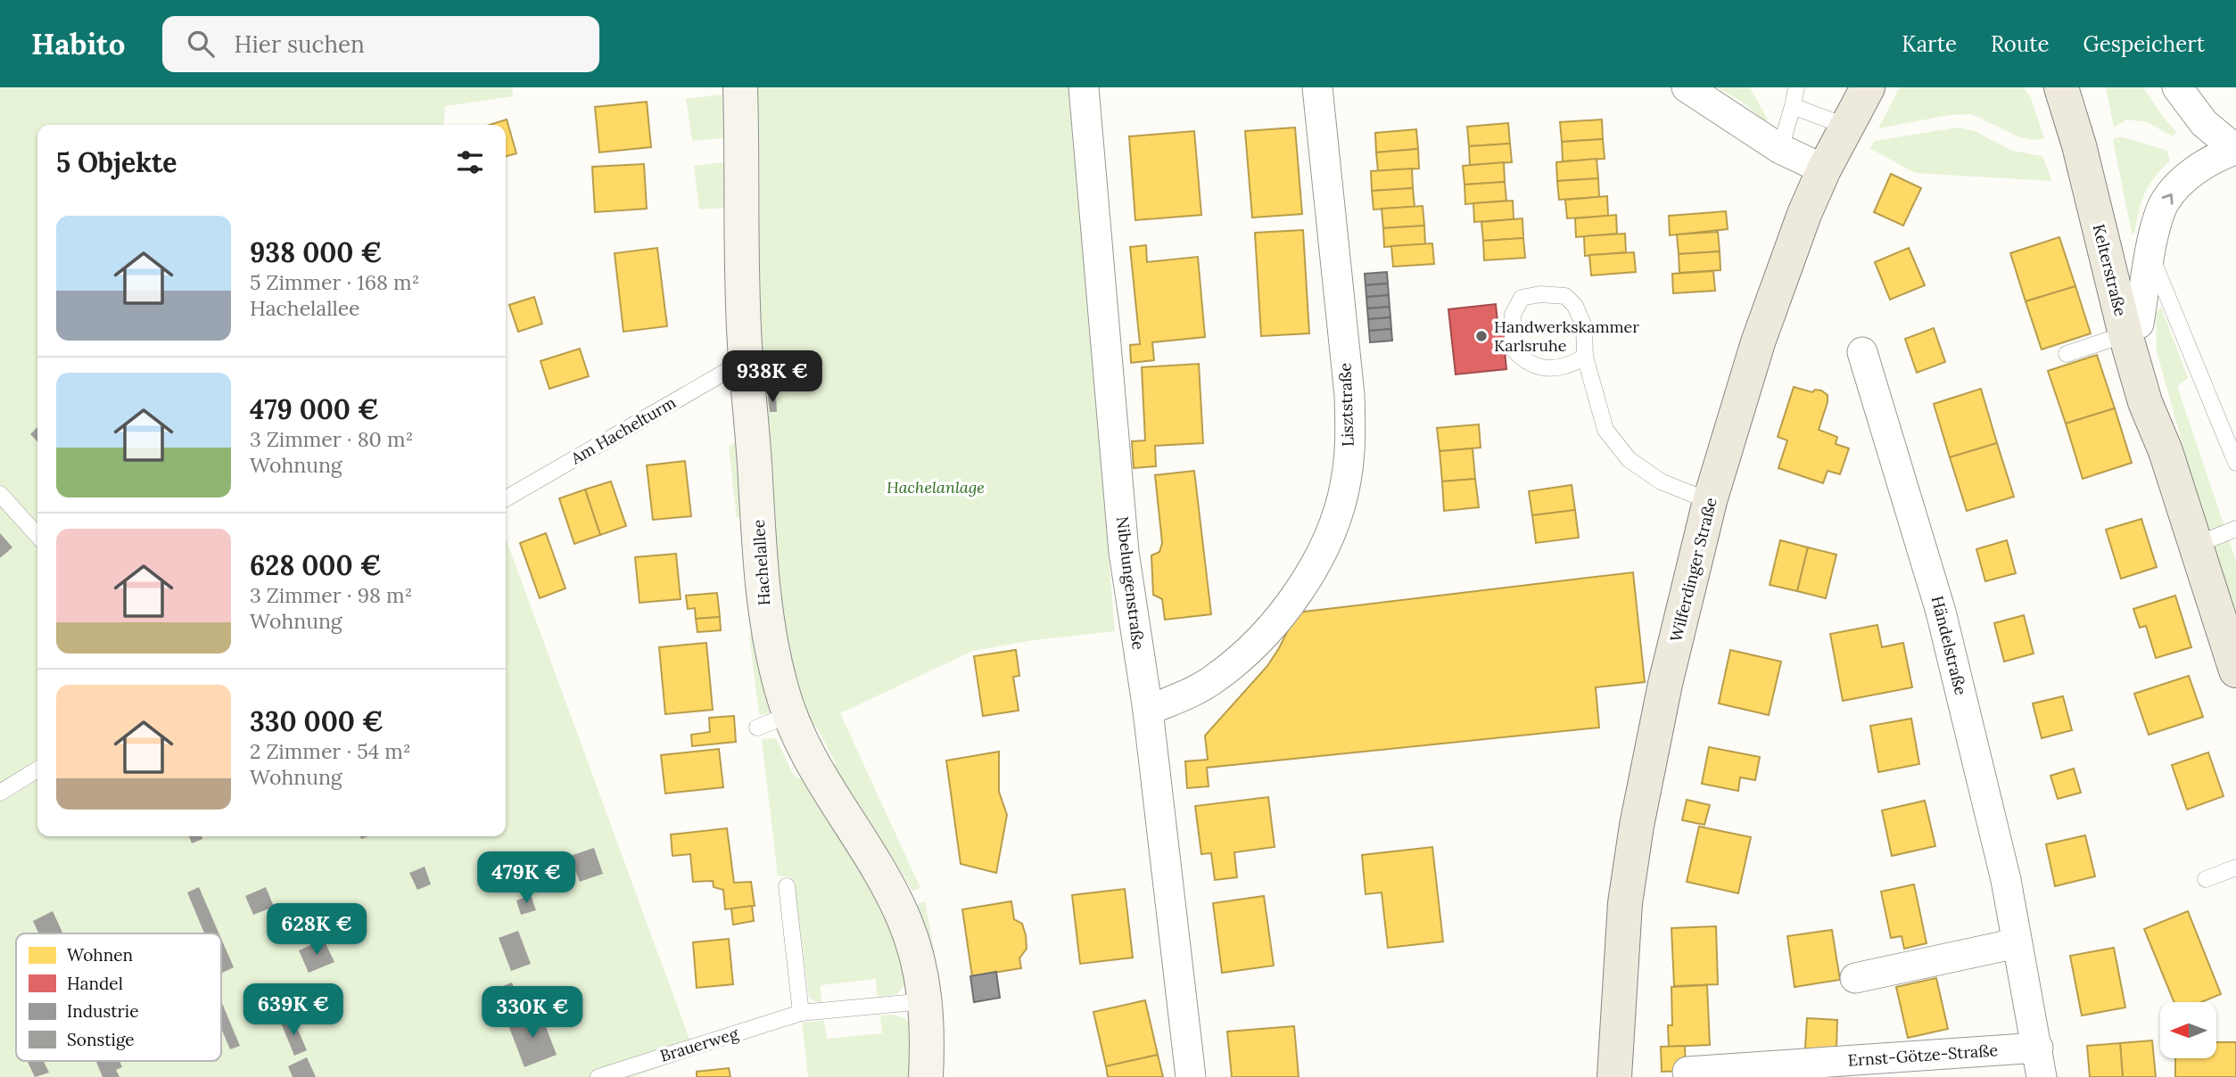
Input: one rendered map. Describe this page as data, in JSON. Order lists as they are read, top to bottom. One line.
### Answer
{"streets":{"main road":["Kelterstraße","Wilferdinger Straße"],"street":["Lisztstraße","Hachelallee","Nibelungenstraße","Händelstraße","Ernst-Götze-Straße"],"lane":["Am Hachelturm","Brauerweg"]},"crossings":[["Lisztstraße","Nibelungenstraße"],["Am Hachelturm","Hachelallee"],["Händelstraße","Ernst-Götze-Straße"]],"parks":["Hachelanlage"],"places":["Handwerkskammer Karlsruhe"],"legend":["Wohnen","Handel","Industrie","Sonstige"],"north":"left","page":{"header":"Habito","search":"Hier suchen","nav":["Karte","Route","Gespeichert"],"heading":"5 Objekte","list":[{"name":"938 000 €","note":"5 Zimmer · 168 m² · Hachelallee"},{"name":"479 000 €","note":"3 Zimmer · 80 m² · Wohnung"},{"name":"628 000 €","note":"3 Zimmer · 98 m² · Wohnung"},{"name":"330 000 €","note":"2 Zimmer · 54 m² · Wohnung"}],"price":["938K €","479K €","628K €","639K €","330K €"]}}
